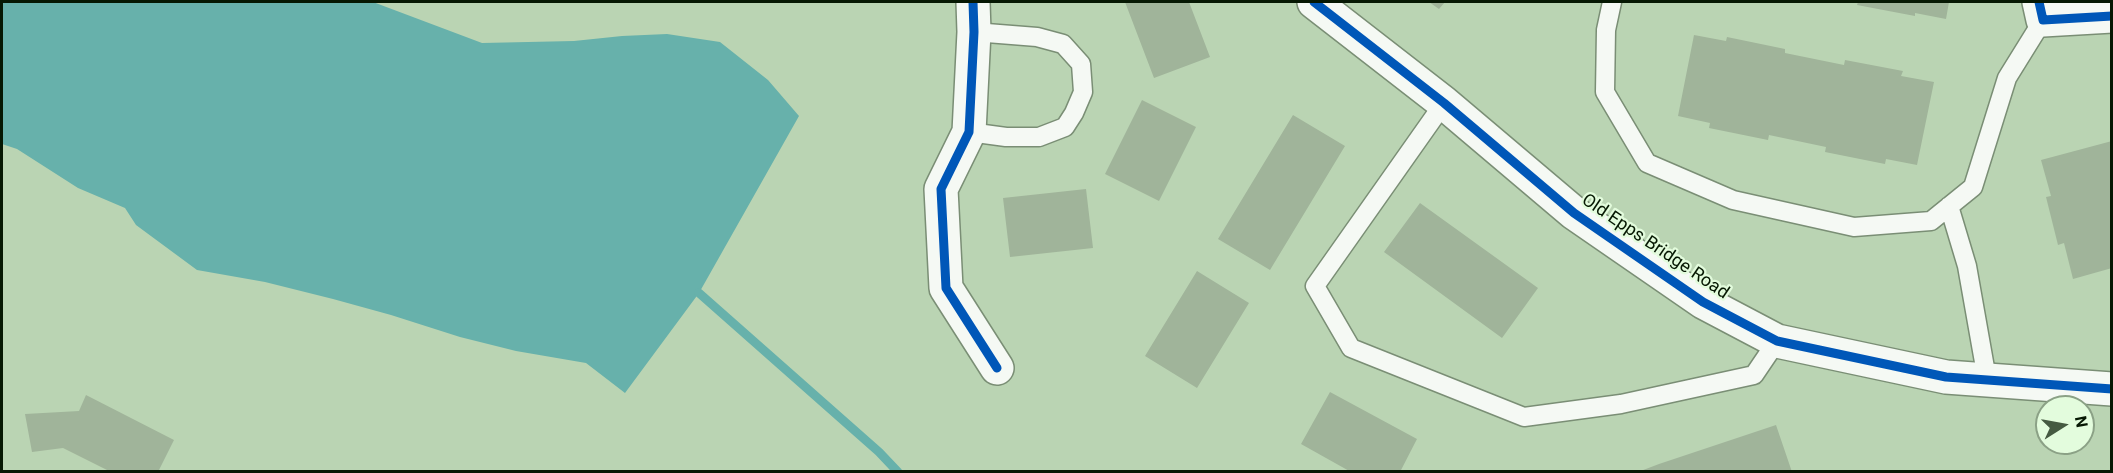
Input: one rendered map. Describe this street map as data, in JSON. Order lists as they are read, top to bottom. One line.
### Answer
{"streets":{"street":["Old Epps Bridge Road"]},"north":"right"}
